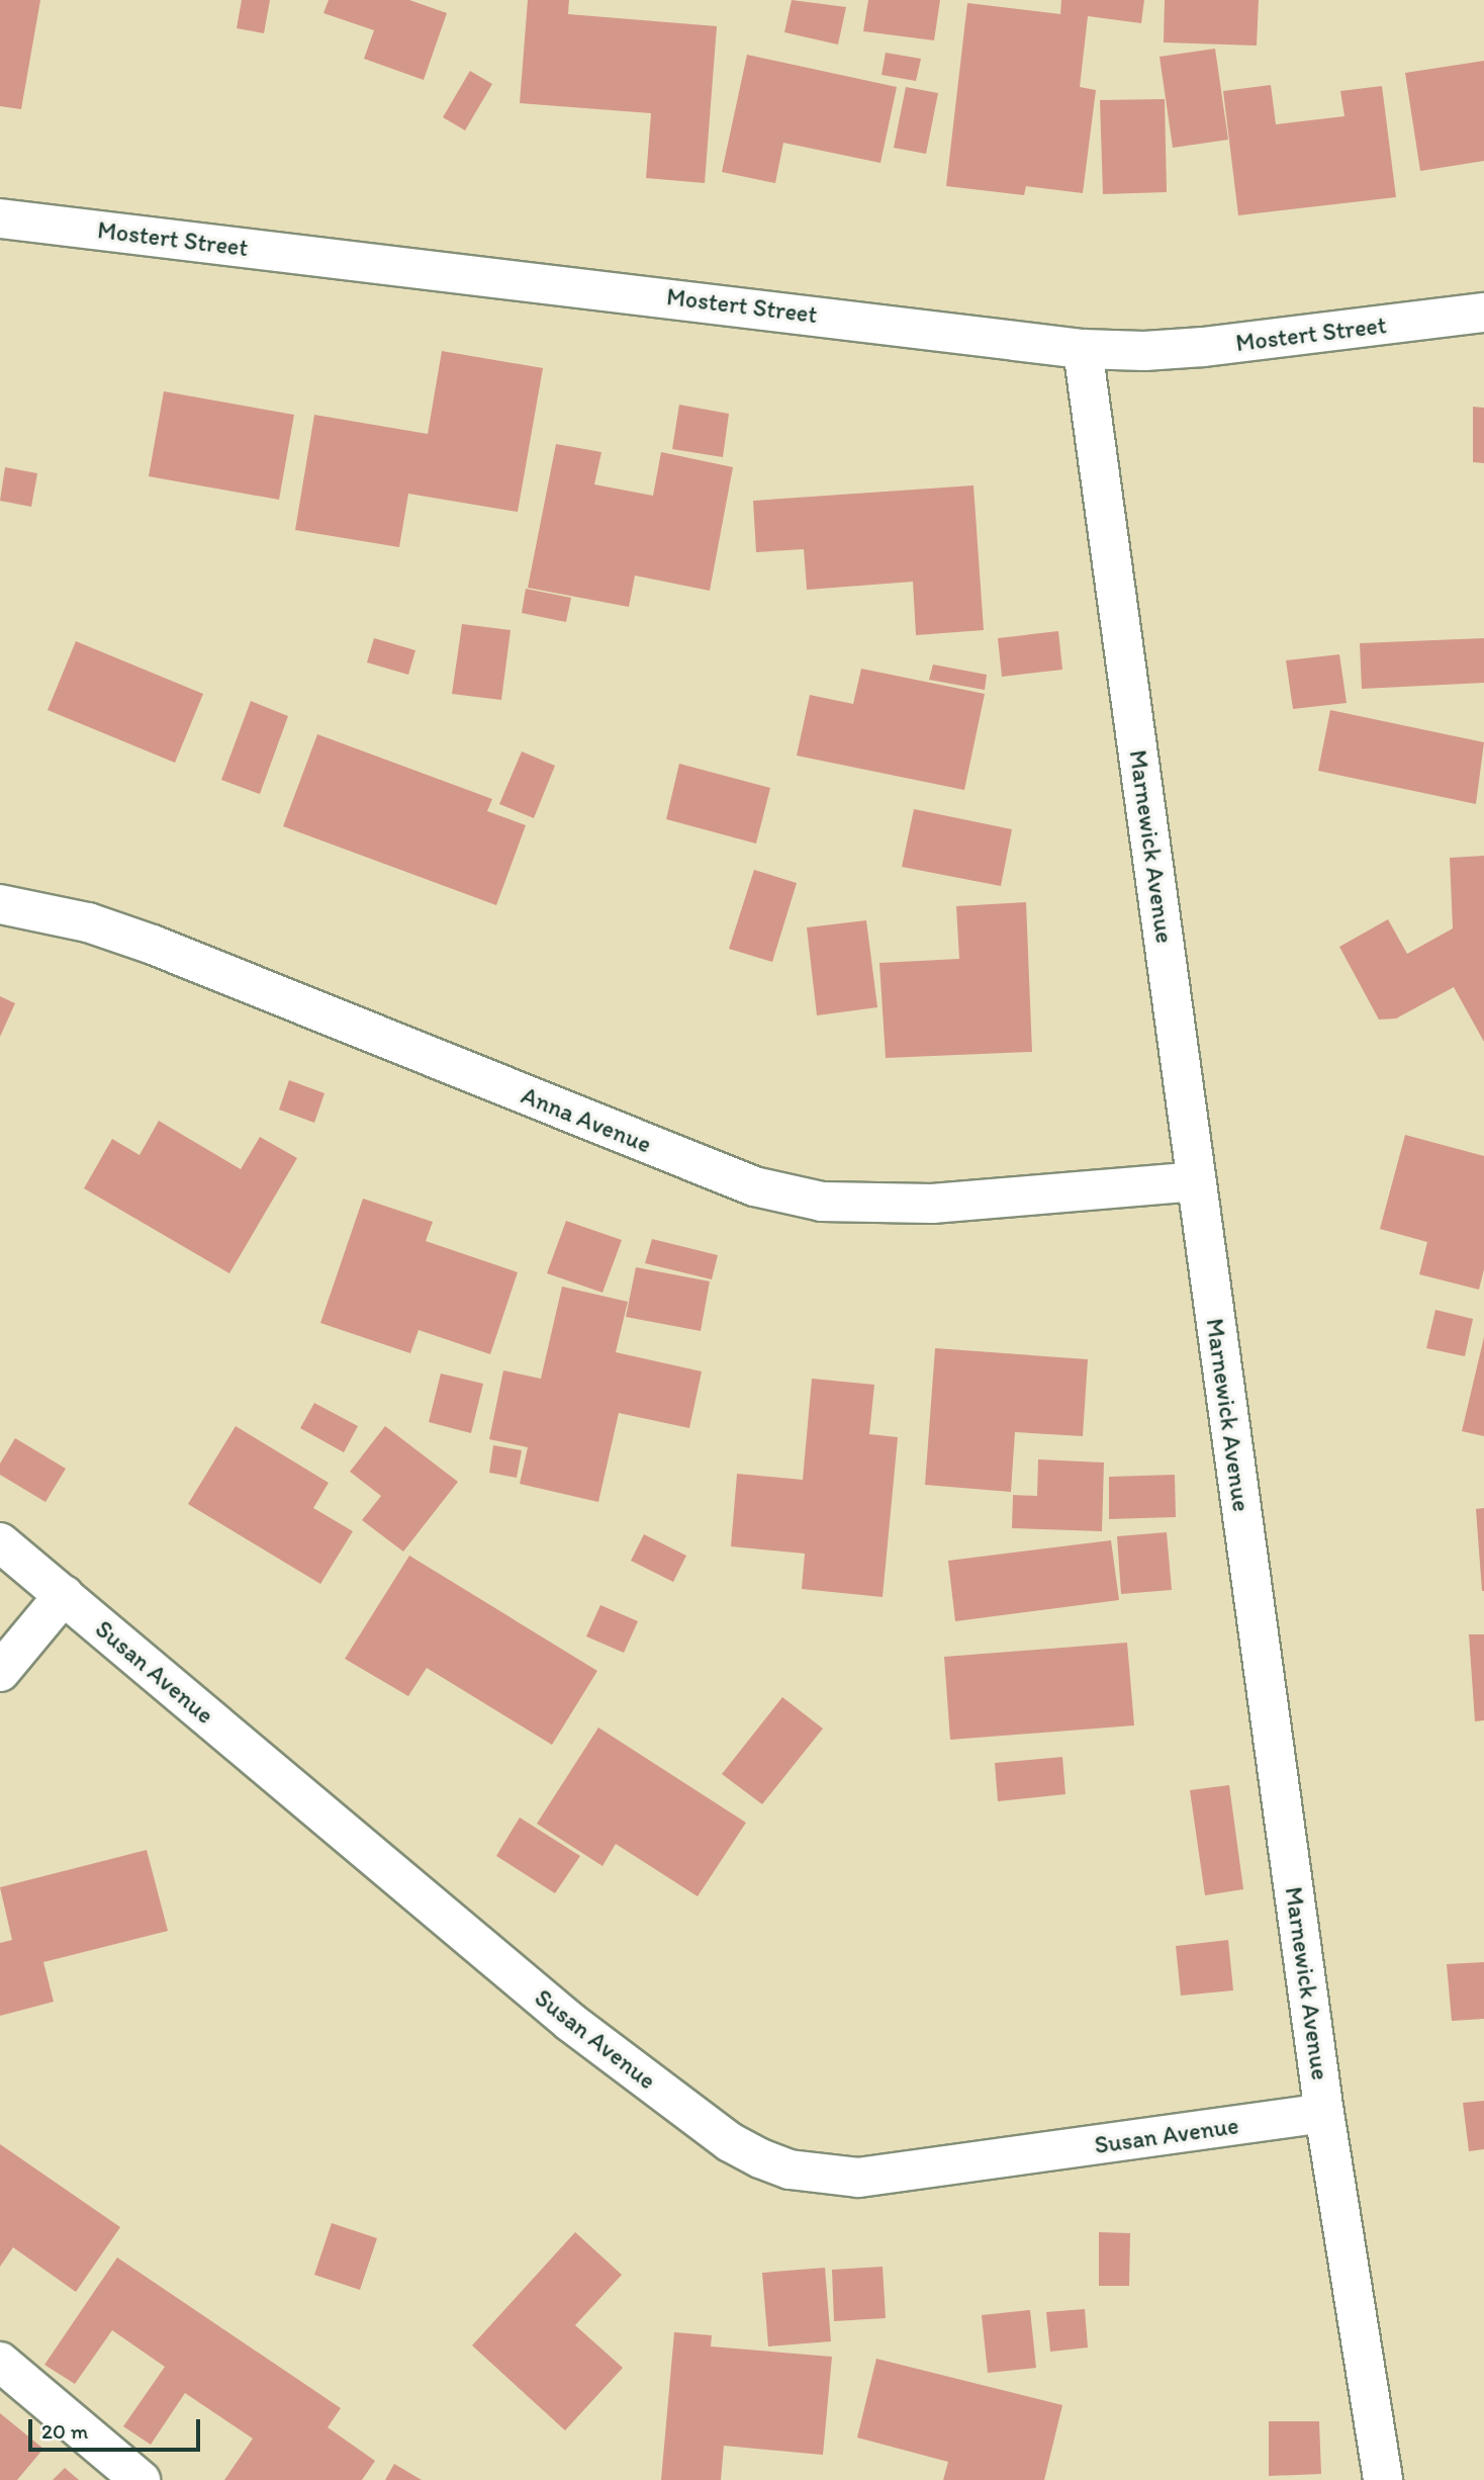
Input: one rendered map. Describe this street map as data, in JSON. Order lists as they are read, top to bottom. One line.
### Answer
{"streets":{"street":["Mostert Street","Marnewick Avenue","Anna Avenue","Susan Avenue"]},"crossings":[["Mostert Street","Marnewick Avenue"],["Marnewick Avenue","Anna Avenue"],["Marnewick Avenue","Susan Avenue"]],"scale_bar":"20 m"}
